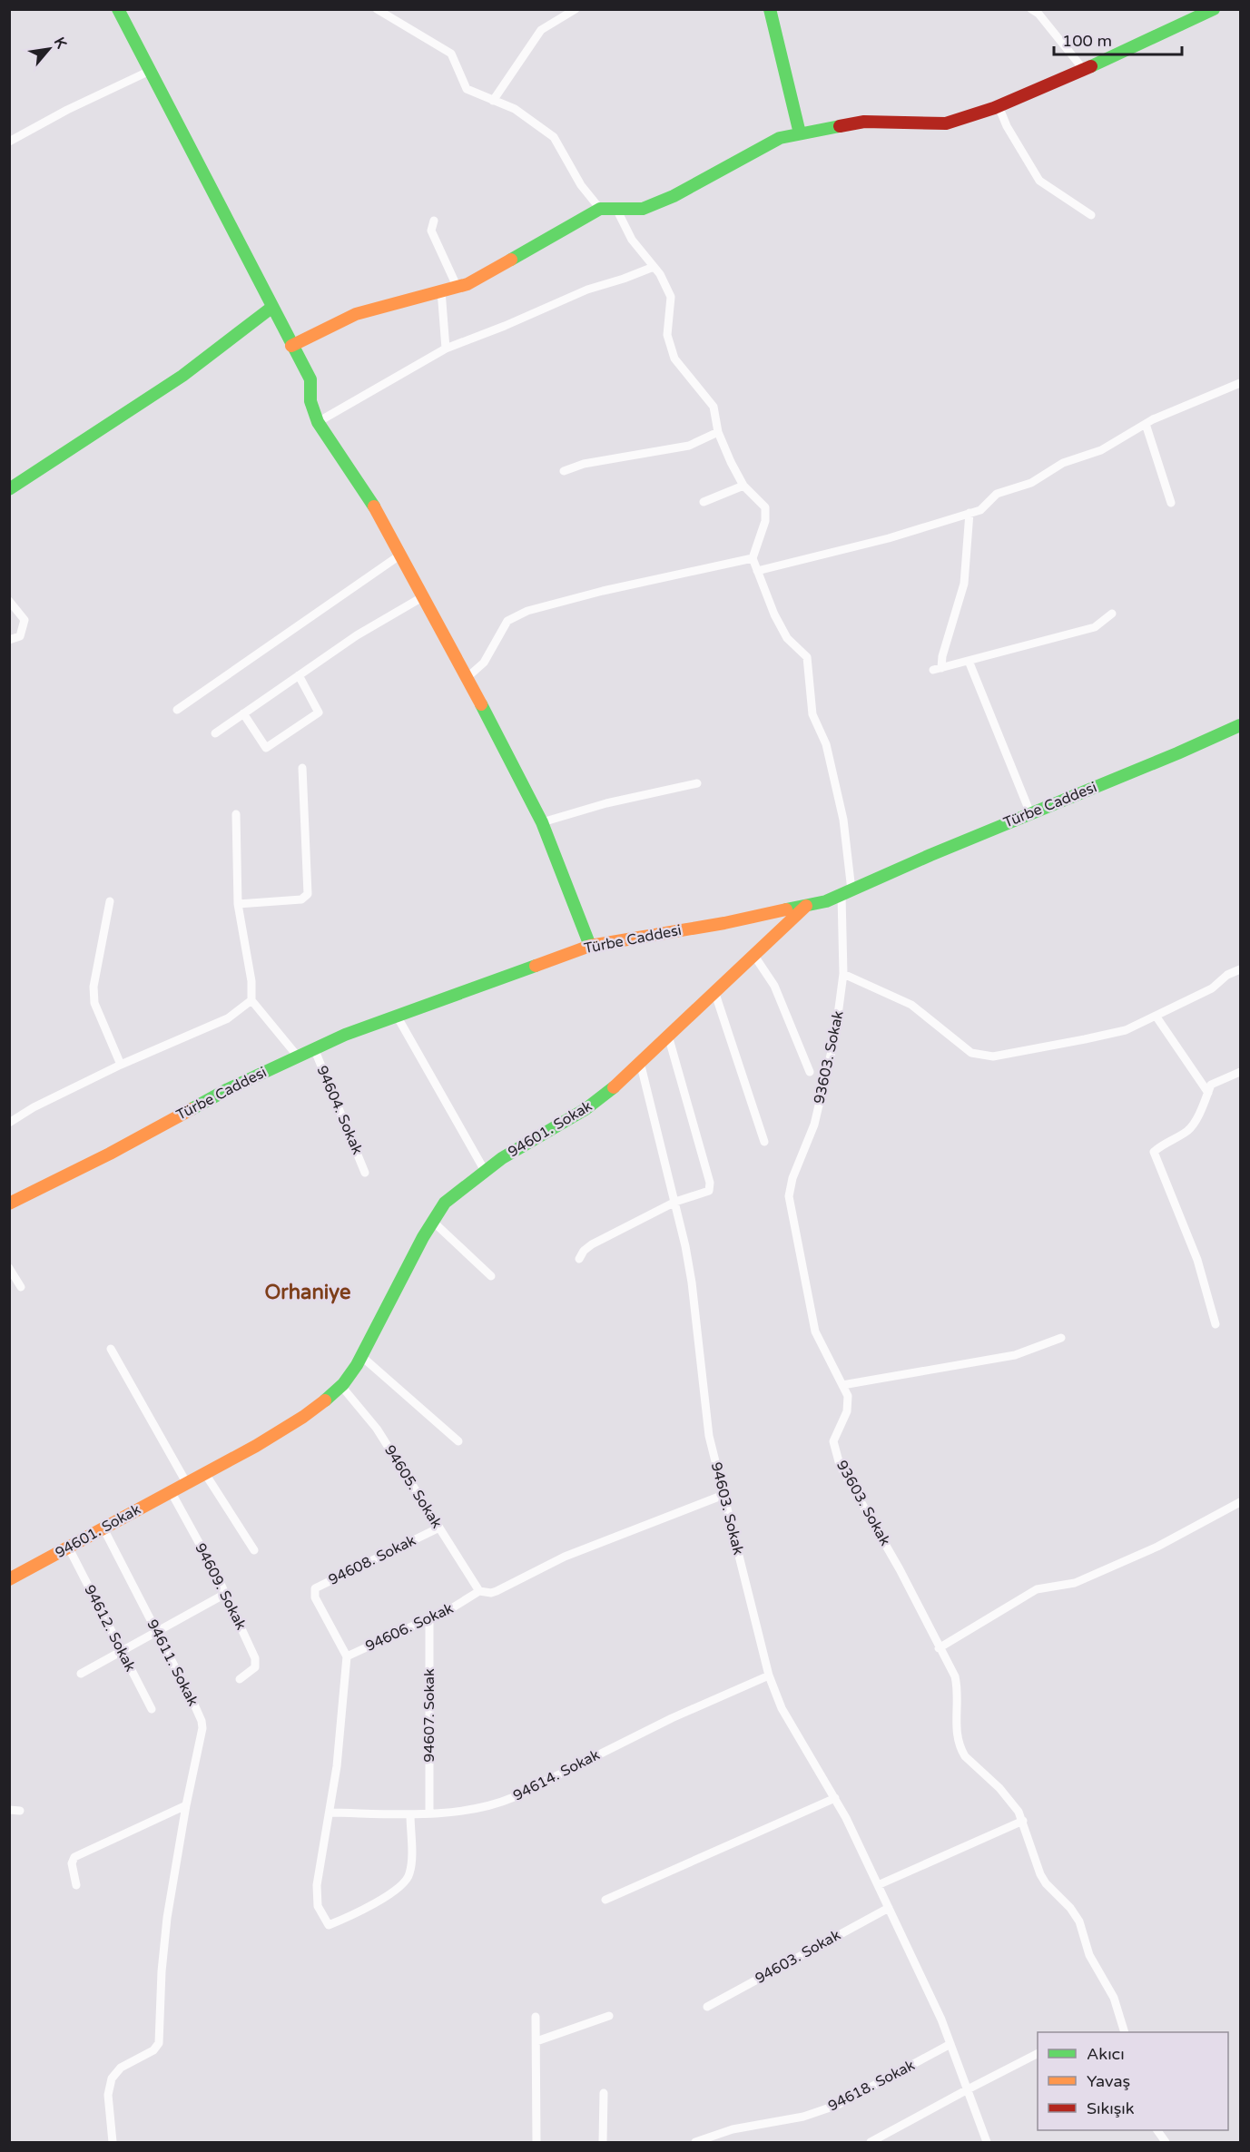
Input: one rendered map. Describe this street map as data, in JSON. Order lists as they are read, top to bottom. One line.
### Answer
{"streets":{"street":["Türbe Caddesi","93603. Sokak","94604. Sokak","94601. Sokak","94605. Sokak","94603. Sokak","94608. Sokak","94609. Sokak","94606. Sokak","94612. Sokak","94611. Sokak","94607. Sokak","94614. Sokak","94618. Sokak"]},"crossings":[["Türbe Caddesi","93603. Sokak"],["Türbe Caddesi","94604. Sokak"],["Türbe Caddesi","94601. Sokak"],["94601. Sokak","94605. Sokak"],["94601. Sokak","94603. Sokak"],["94601. Sokak","94609. Sokak"],["94601. Sokak","94612. Sokak"],["94601. Sokak","94611. Sokak"],["94605. Sokak","94608. Sokak"],["94605. Sokak","94606. Sokak"],["94603. Sokak","94606. Sokak"],["94603. Sokak","94614. Sokak"],["94603. Sokak","94618. Sokak"],["94608. Sokak","94606. Sokak"],["94606. Sokak","94607. Sokak"],["94606. Sokak","94614. Sokak"],["94607. Sokak","94614. Sokak"]],"districts":["Orhaniye"],"legend":["Akıcı","Yavaş","Sıkışık"],"scale_bar":"100 m","north":"top right"}
